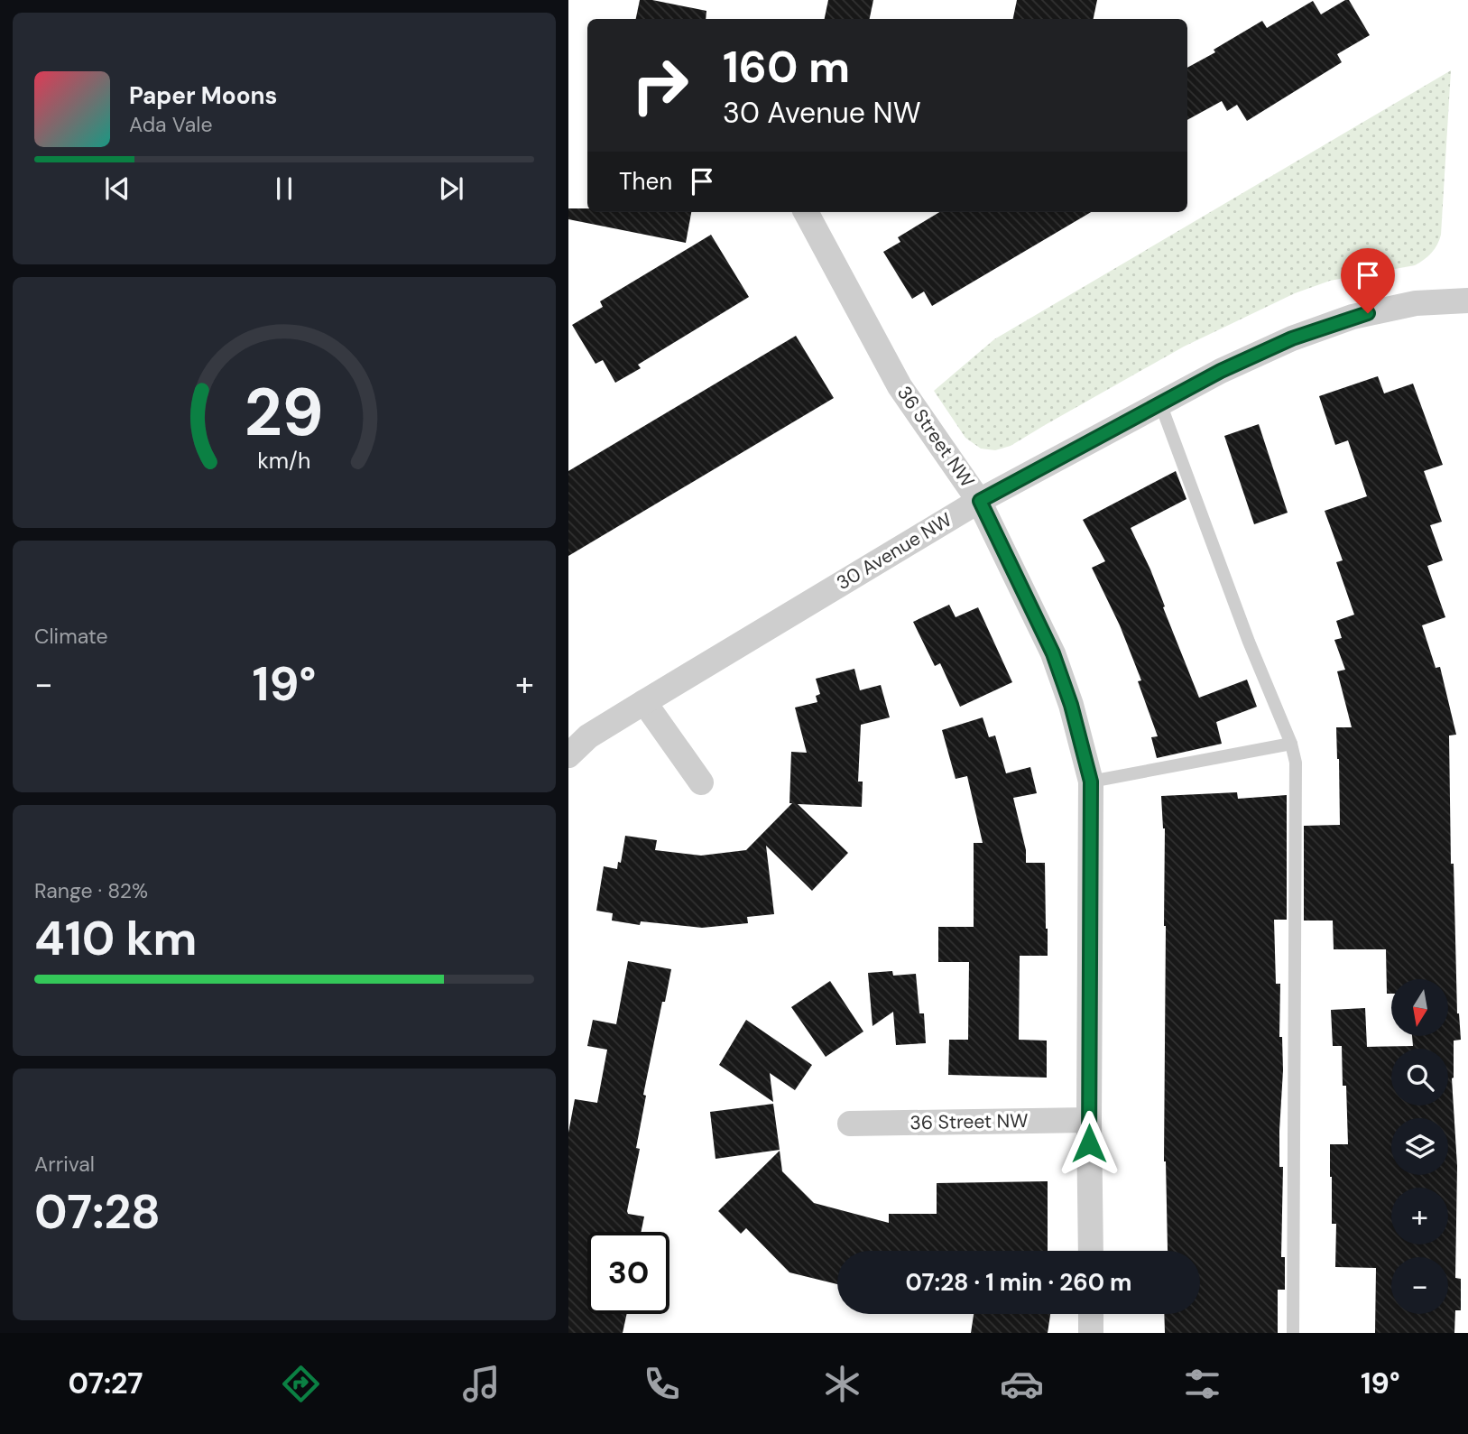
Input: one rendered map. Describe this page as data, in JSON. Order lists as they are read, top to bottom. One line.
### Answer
{"streets":{"street":["36 Street NW","30 Avenue NW"]},"crossings":[["36 Street NW","30 Avenue NW"]],"north":"bottom","page":{"turn":["160 m","30 Avenue NW"],"song":["Paper Moons","Ada Vale"],"then":"Then","tile":["Climate",["Range · 82%","410 km"],["Arrival","07:28"]],"heat":["−","19°","+"],"map_buttons":["+","−"],"limit":"30","trip":"07:28 · 1 min · 260 m","tabs":["07:27","19°"],"gauge":["29","km/h"]}}
